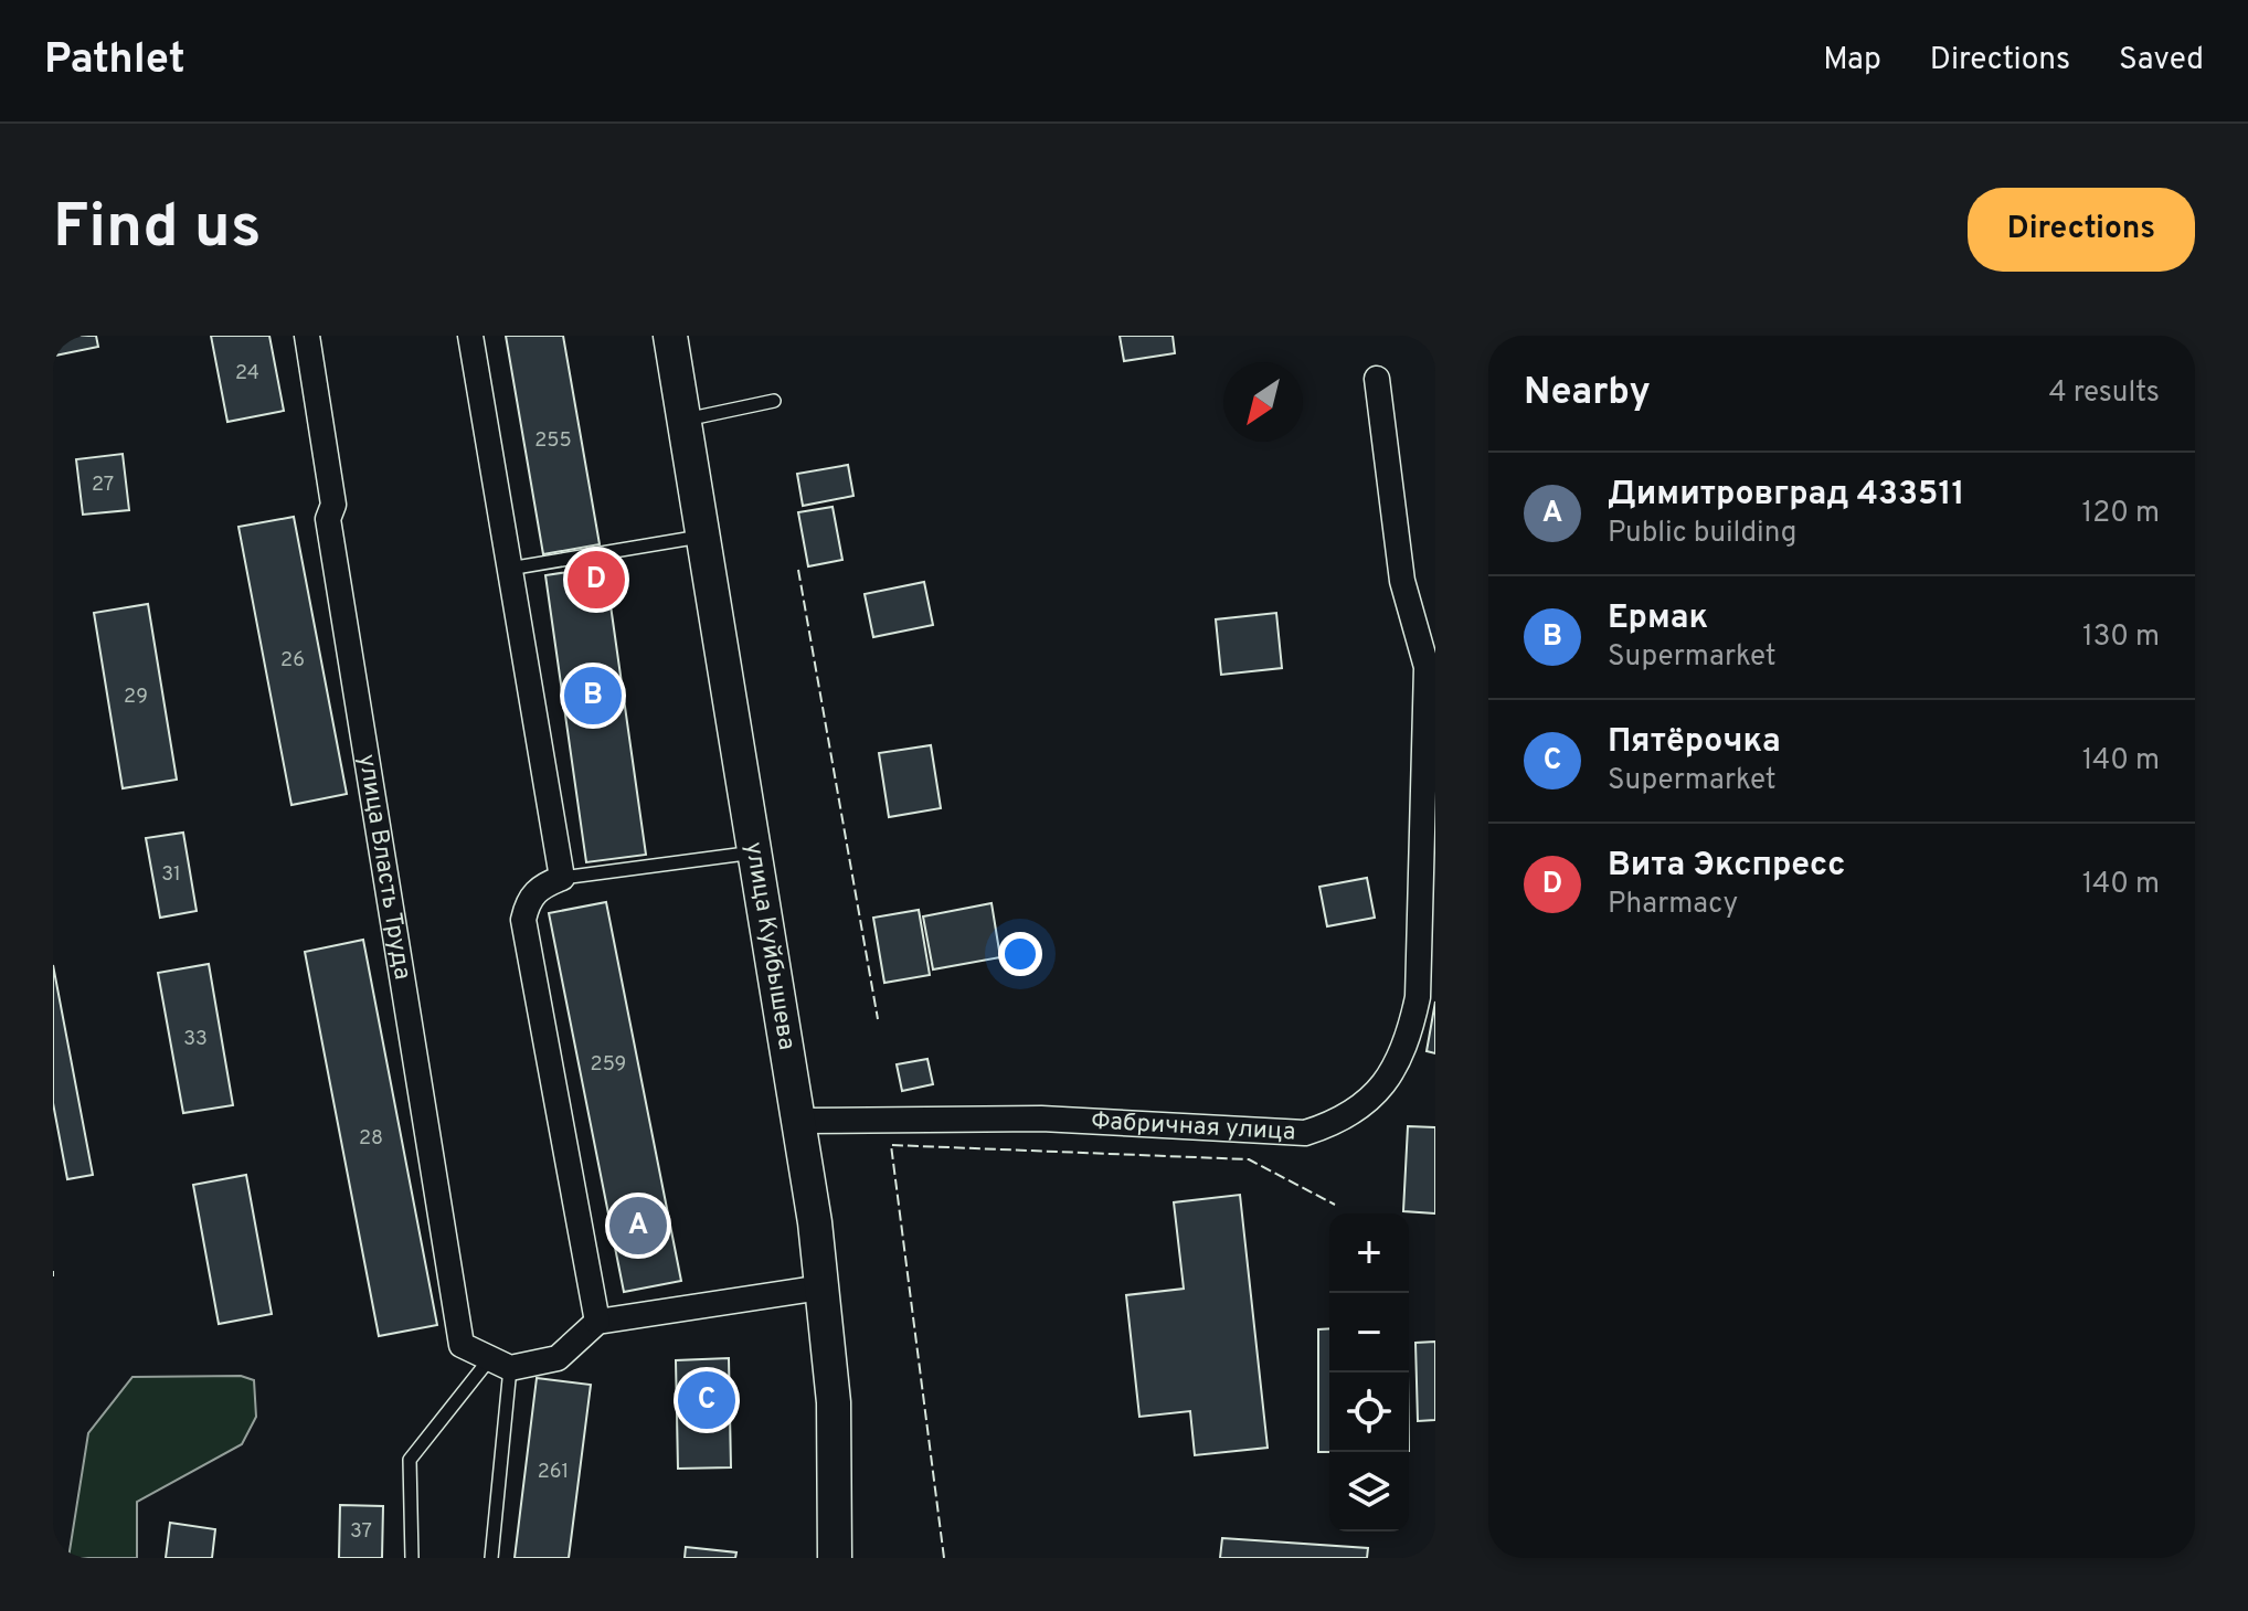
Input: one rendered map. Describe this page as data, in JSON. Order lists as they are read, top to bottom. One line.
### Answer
{"streets":{"main road":["улица Куйбышева"],"street":["улица Власть Труда","Фабричная улица"]},"crossings":[["улица Куйбышева","Фабричная улица"]],"house_numbers":["24","255","27","26","29","31","33","259","28","261","37"],"north":"bottom left","page":{"header":"Pathlet","nav":["Map","Directions","Saved"],"buttons":"Directions","title":"Find us","heading":["Nearby","4 results"],"list":[{"mark":"A","name":"Димитровград 433511","note":"Public building","value":"120 m"},{"mark":"B","name":"Ермак","note":"Supermarket","value":"130 m"},{"mark":"C","name":"Пятёрочка","note":"Supermarket","value":"140 m"},{"mark":"D","name":"Вита Экспресс","note":"Pharmacy","value":"140 m"}],"pins":["D","B","A","C"],"map_buttons":["+","−"]}}
